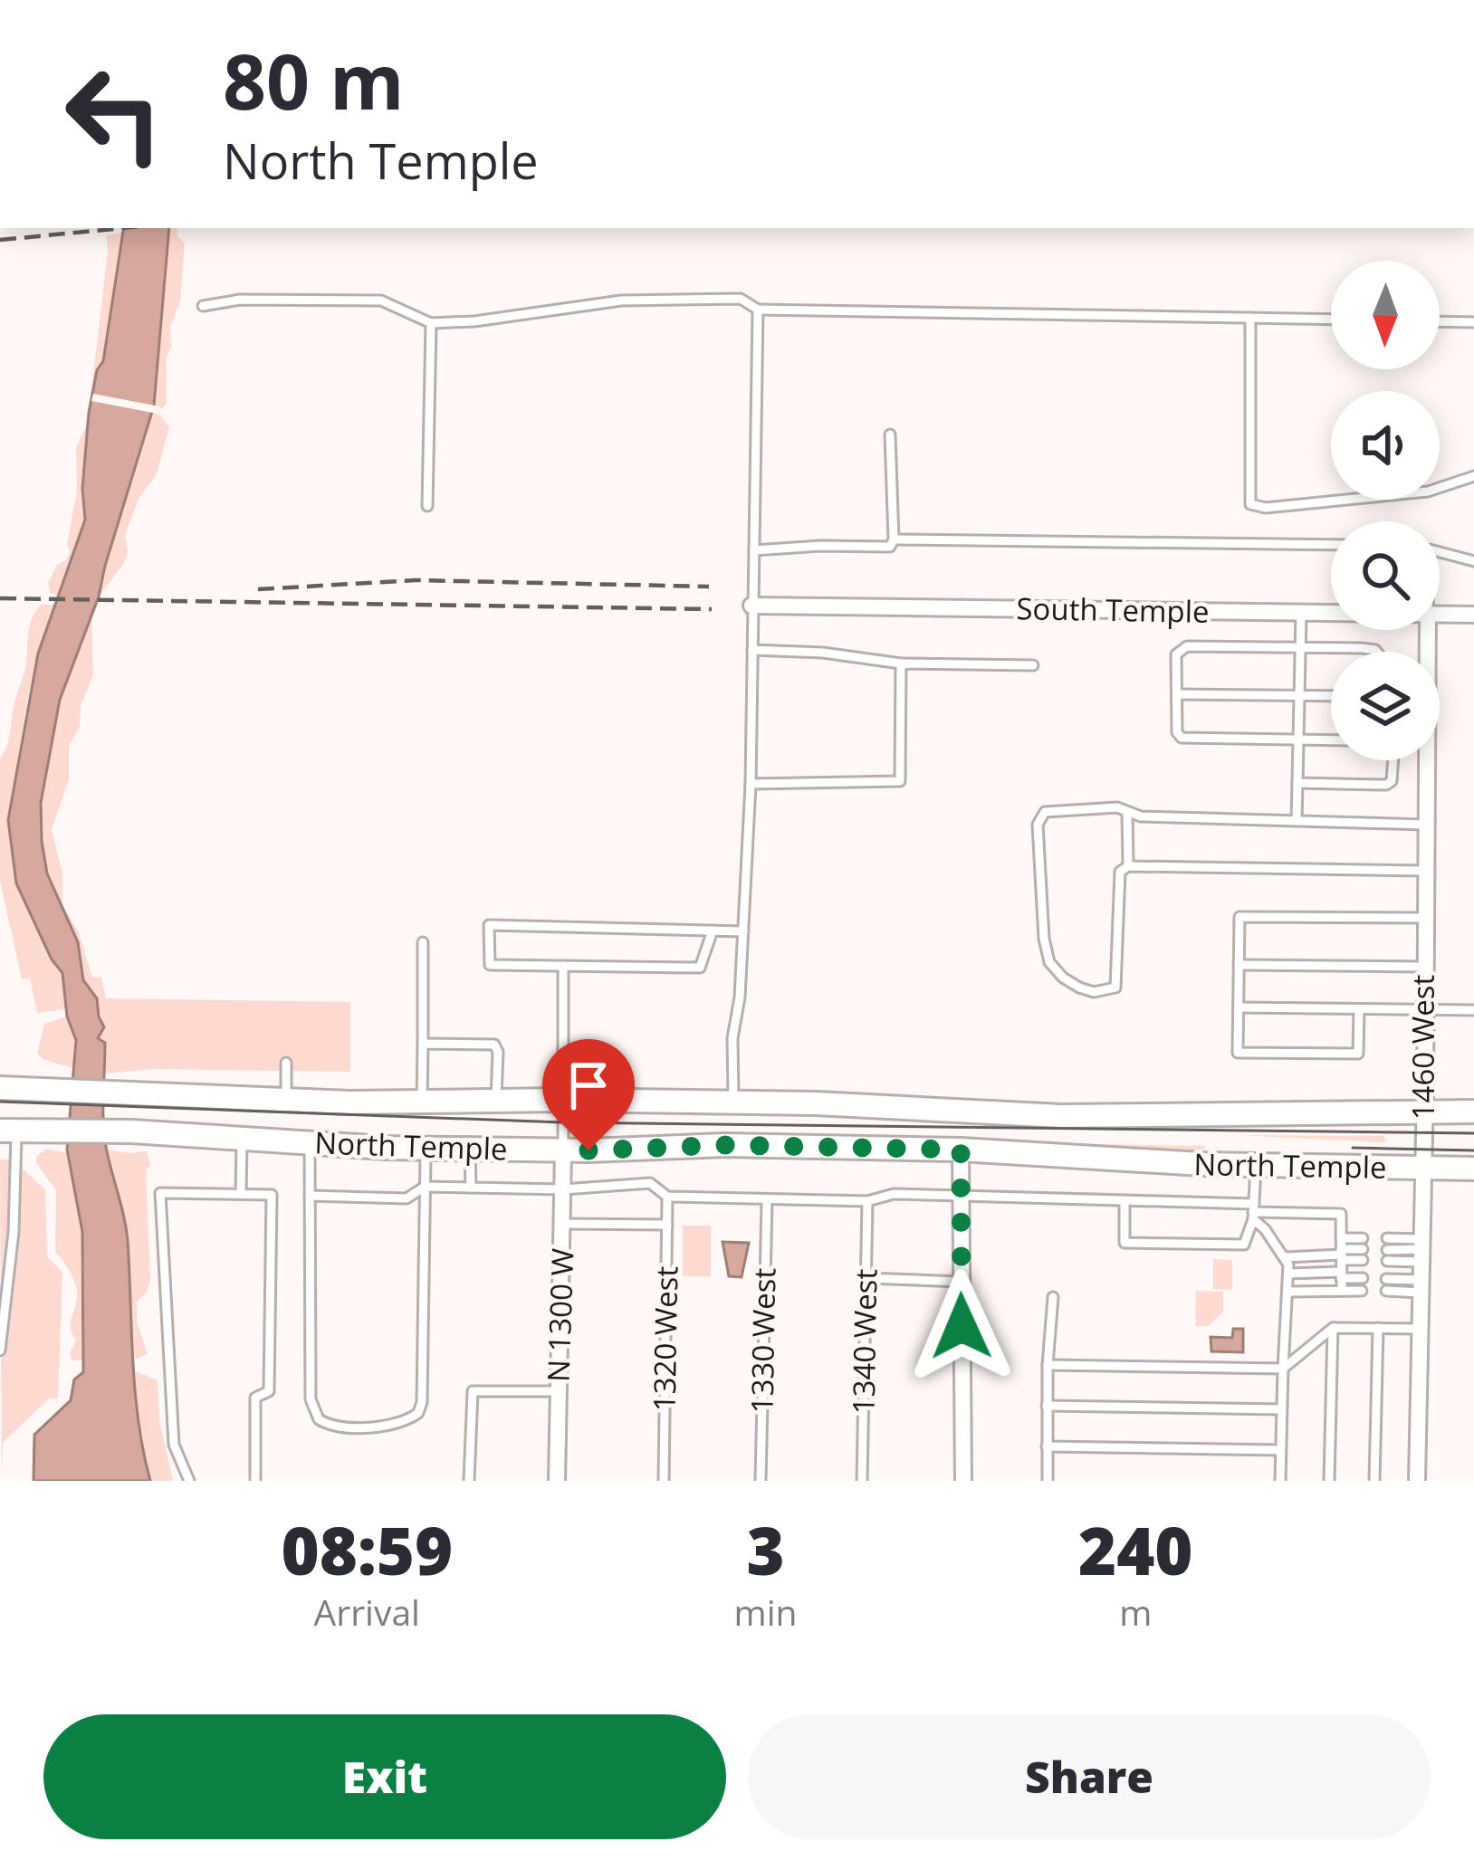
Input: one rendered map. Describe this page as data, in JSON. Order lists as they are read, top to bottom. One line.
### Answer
{"streets":{"main road":["North Temple"],"street":["South Temple","1460 West","N 1300 W"],"lane":["1320 West","1330 West","1340 West"]},"crossings":[["1460 West","North Temple"],["North Temple","N 1300 W"]],"north":"bottom","page":{"turn":["80 m","North Temple"],"eta":["08:59","Arrival","3","min","240","m"],"buttons":["Exit","Share"]}}
